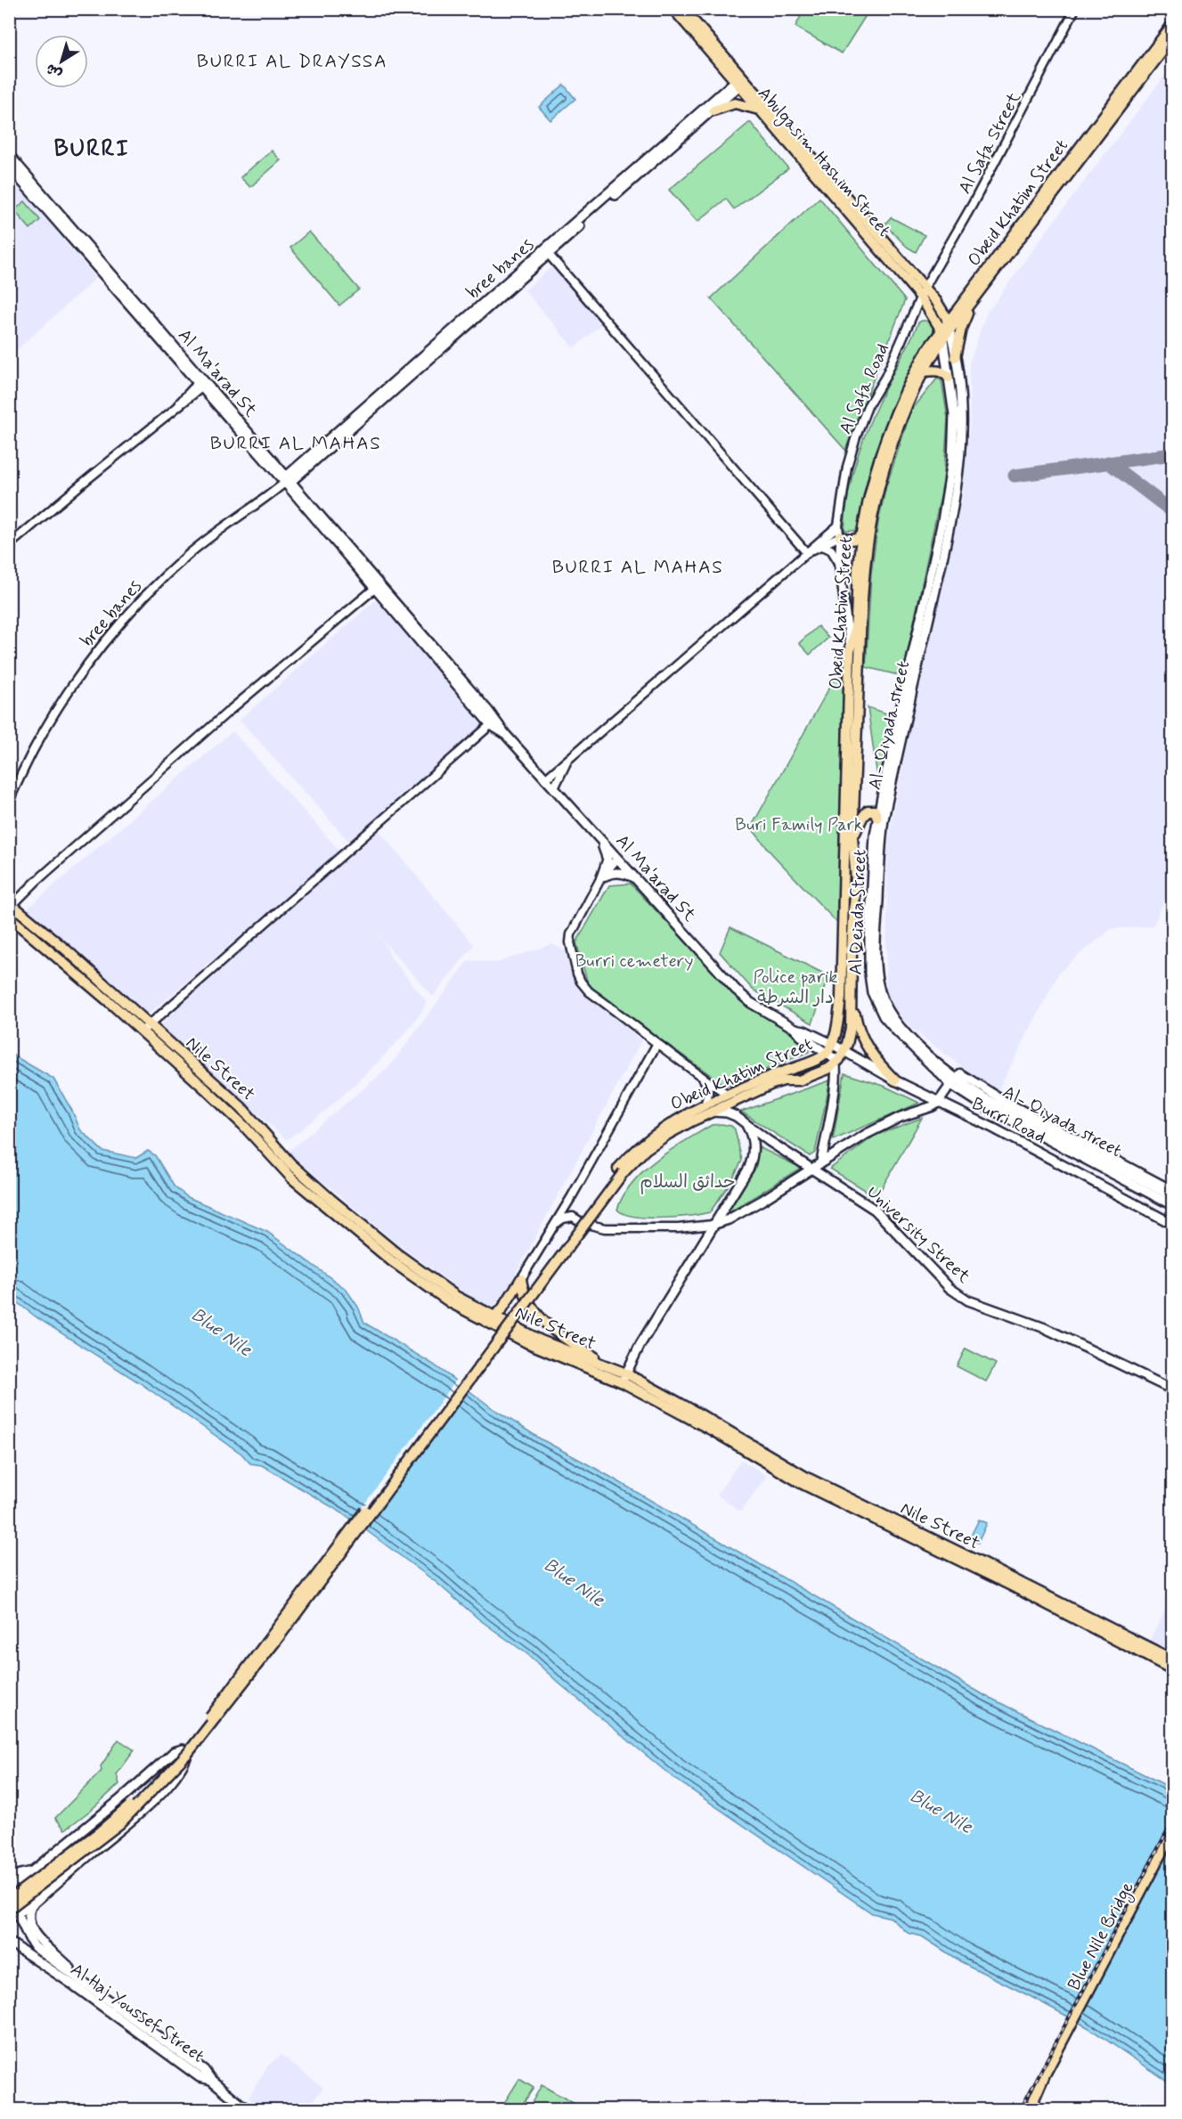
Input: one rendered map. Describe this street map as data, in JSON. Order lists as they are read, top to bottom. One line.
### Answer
{"streets":{"main road":["Abulgasim Hashim Street","Obeid Khatim Street","bree banes","Al Ma'arad St","Al- Qiyada street","Al Qeiada Street","Nile Street","Burri Road","University Street","Blue Nile Bridge","Al Haj Youssef Street"],"street":["Al Safa Street","Al Safa Road"]},"crossings":[["Al Safa Street","Abulgasim Hashim Street"],["Al Safa Street","Al Safa Road"],["Abulgasim Hashim Street","Obeid Khatim Street"],["Abulgasim Hashim Street","bree banes"],["Abulgasim Hashim Street","Al Safa Road"],["Abulgasim Hashim Street","Al- Qiyada street"],["Abulgasim Hashim Street","Al Qeiada Street"],["Obeid Khatim Street","Al Ma'arad St"],["Obeid Khatim Street","Al Safa Road"],["Obeid Khatim Street","Al- Qiyada street"],["Obeid Khatim Street","Al Qeiada Street"],["Obeid Khatim Street","Burri Road"],["Obeid Khatim Street","University Street"],["bree banes","Al Ma'arad St"],["Al Ma'arad St","Burri Road"],["Al- Qiyada street","Al Qeiada Street"]],"districts":["BURRI AL DRAYSSA","BURRI","BURRI AL MAHAS","BURRI AL MAHAS"],"water":["Blue Nile"],"parks":["Buri Family Park","Burri cemetery","Police parik دار الشرطة","حدائق السلام"],"north":"bottom left"}
